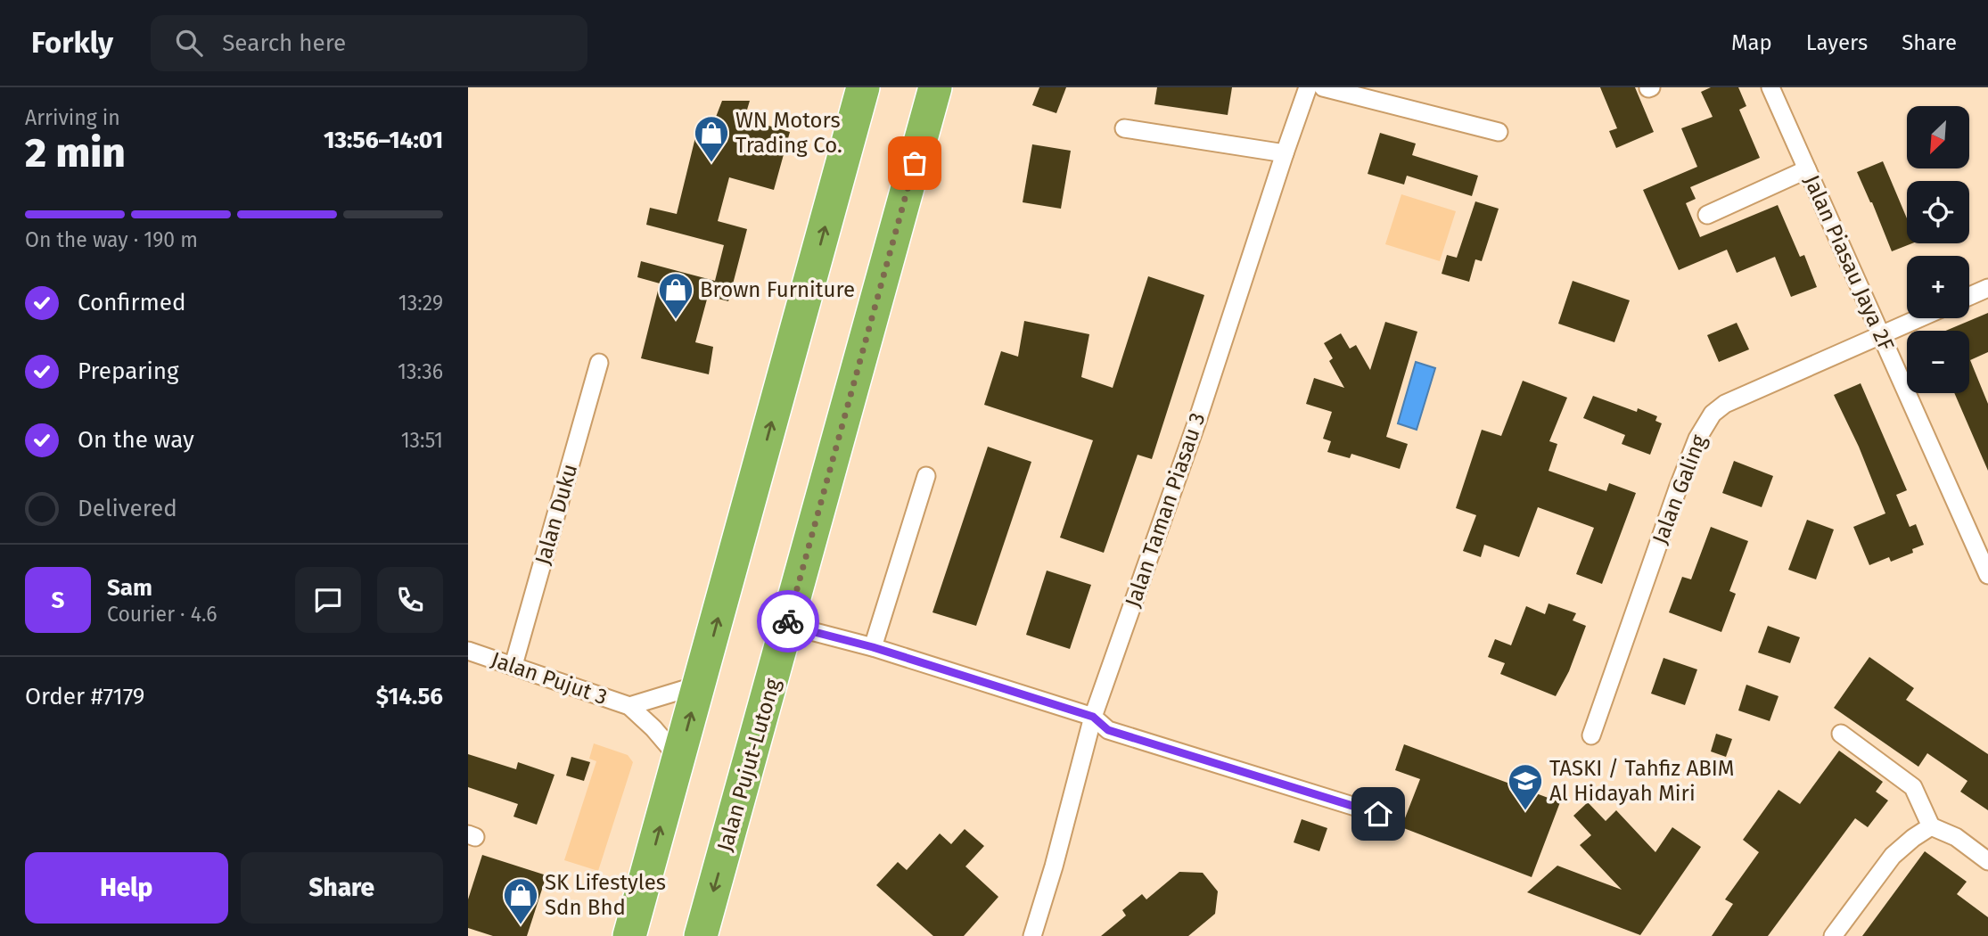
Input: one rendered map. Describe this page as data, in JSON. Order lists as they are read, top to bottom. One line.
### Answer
{"streets":{"highway":["Jalan Pujut-Lutong"],"street":["Jalan Piasau Jaya 2F","Jalan Galing","Jalan Taman Piasau 3","Jalan Duku","Jalan Pujut 3"]},"crossings":[["Jalan Piasau Jaya 2F","Jalan Galing"],["Jalan Duku","Jalan Pujut 3"]],"places":{"shop":["WN Motors Trading Co.","Brown Furniture","SK Lifestyles Sdn Bhd"],"school or university":["TASKI / Tahfiz ABIM Al Hidayah Miri"]},"north":"bottom left","page":{"header":"Forkly","search":"Search here","nav":["Map","Layers","Share"],"heading":["2 min","Arriving in","13:56–14:01"],"panel":["Sam","Courier · 4.6","Order #7179","$14.56"],"map_buttons":["+","−"],"bar":"On the way · 190 m","list":[["Confirmed","13:29"],["Preparing","13:36"],["On the way","13:51"],"Delivered"],"round":"S","buttons":["Help","Share"]}}
